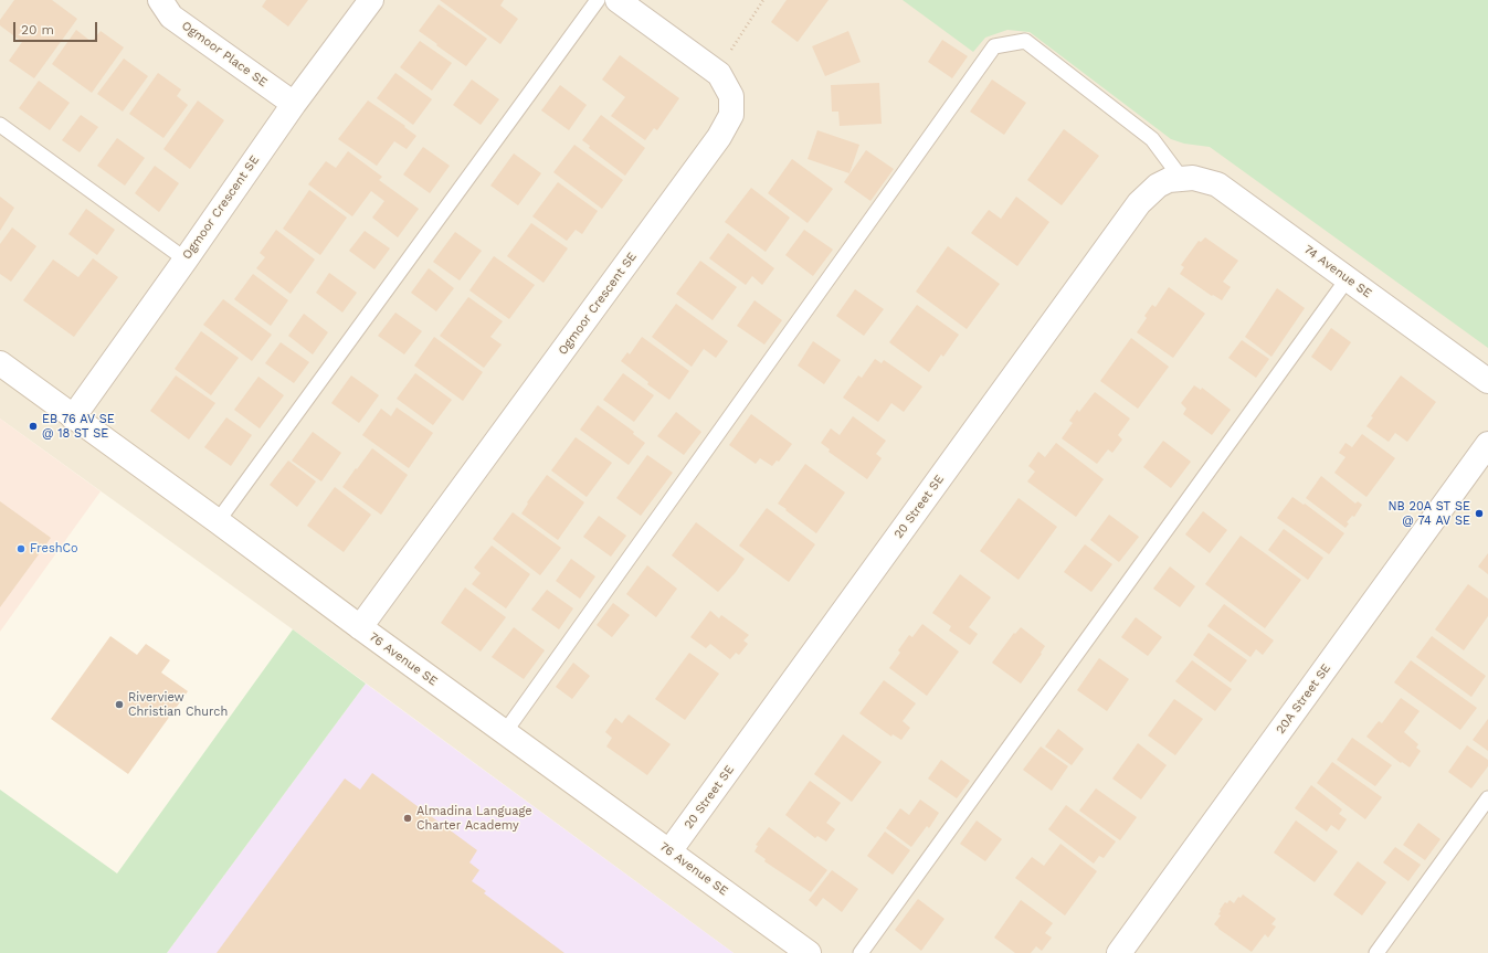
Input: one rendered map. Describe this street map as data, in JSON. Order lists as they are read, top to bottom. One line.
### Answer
{"streets":{"street":["Ogmoor Place SE","Ogmoor Crescent SE","74 Avenue SE","20 Street SE","76 Avenue SE","20A Street SE"]},"crossings":[["Ogmoor Place SE","Ogmoor Crescent SE"],["Ogmoor Crescent SE","76 Avenue SE"],["74 Avenue SE","20 Street SE"],["20 Street SE","76 Avenue SE"]],"places":["EB 76 AV SE @ 18 ST SE","NB 20A ST SE @ 74 AV SE","FreshCo","Riverview Christian Church","Almadina Language Charter Academy"],"scale_bar":"20 m"}
